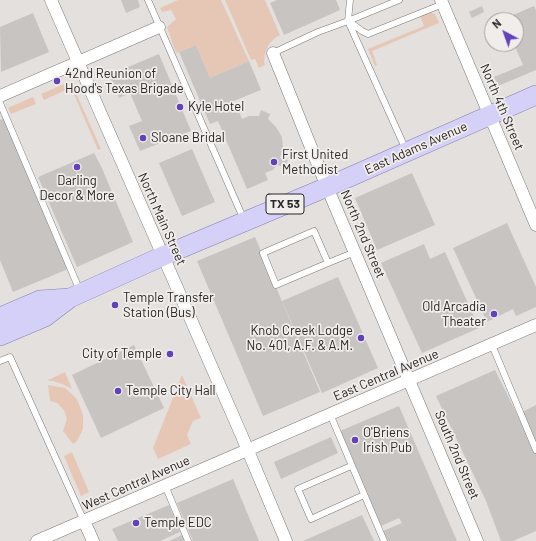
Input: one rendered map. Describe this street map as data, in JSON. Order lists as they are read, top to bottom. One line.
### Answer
{"streets":{"main road":["East Adams Avenue","TX 53"],"street":["North 4th Street","North Main Street","North 2nd Street","East Central Avenue","South 2nd Street","West Central Avenue"]},"crossings":[["North 4th Street","East Adams Avenue"],["East Adams Avenue","TX 53"],["East Adams Avenue","North Main Street"],["East Adams Avenue","North 2nd Street"],["TX 53","North Main Street"],["North Main Street","East Central Avenue"],["North Main Street","West Central Avenue"],["North 2nd Street","East Central Avenue"],["North 2nd Street","South 2nd Street"],["East Central Avenue","South 2nd Street"],["East Central Avenue","West Central Avenue"]],"places":["42nd Reunion of Hood's Texas Brigade","Kyle Hotel","Sloane Bridal","First United Methodist","Darling Decor & More","Temple Transfer Station (Bus)","Old Arcadia Theater","Knob Creek Lodge No. 401, A.F. & A.M.","City of Temple","Temple City Hall","O'Briens Irish Pub","Temple EDC"],"north":"top left"}
